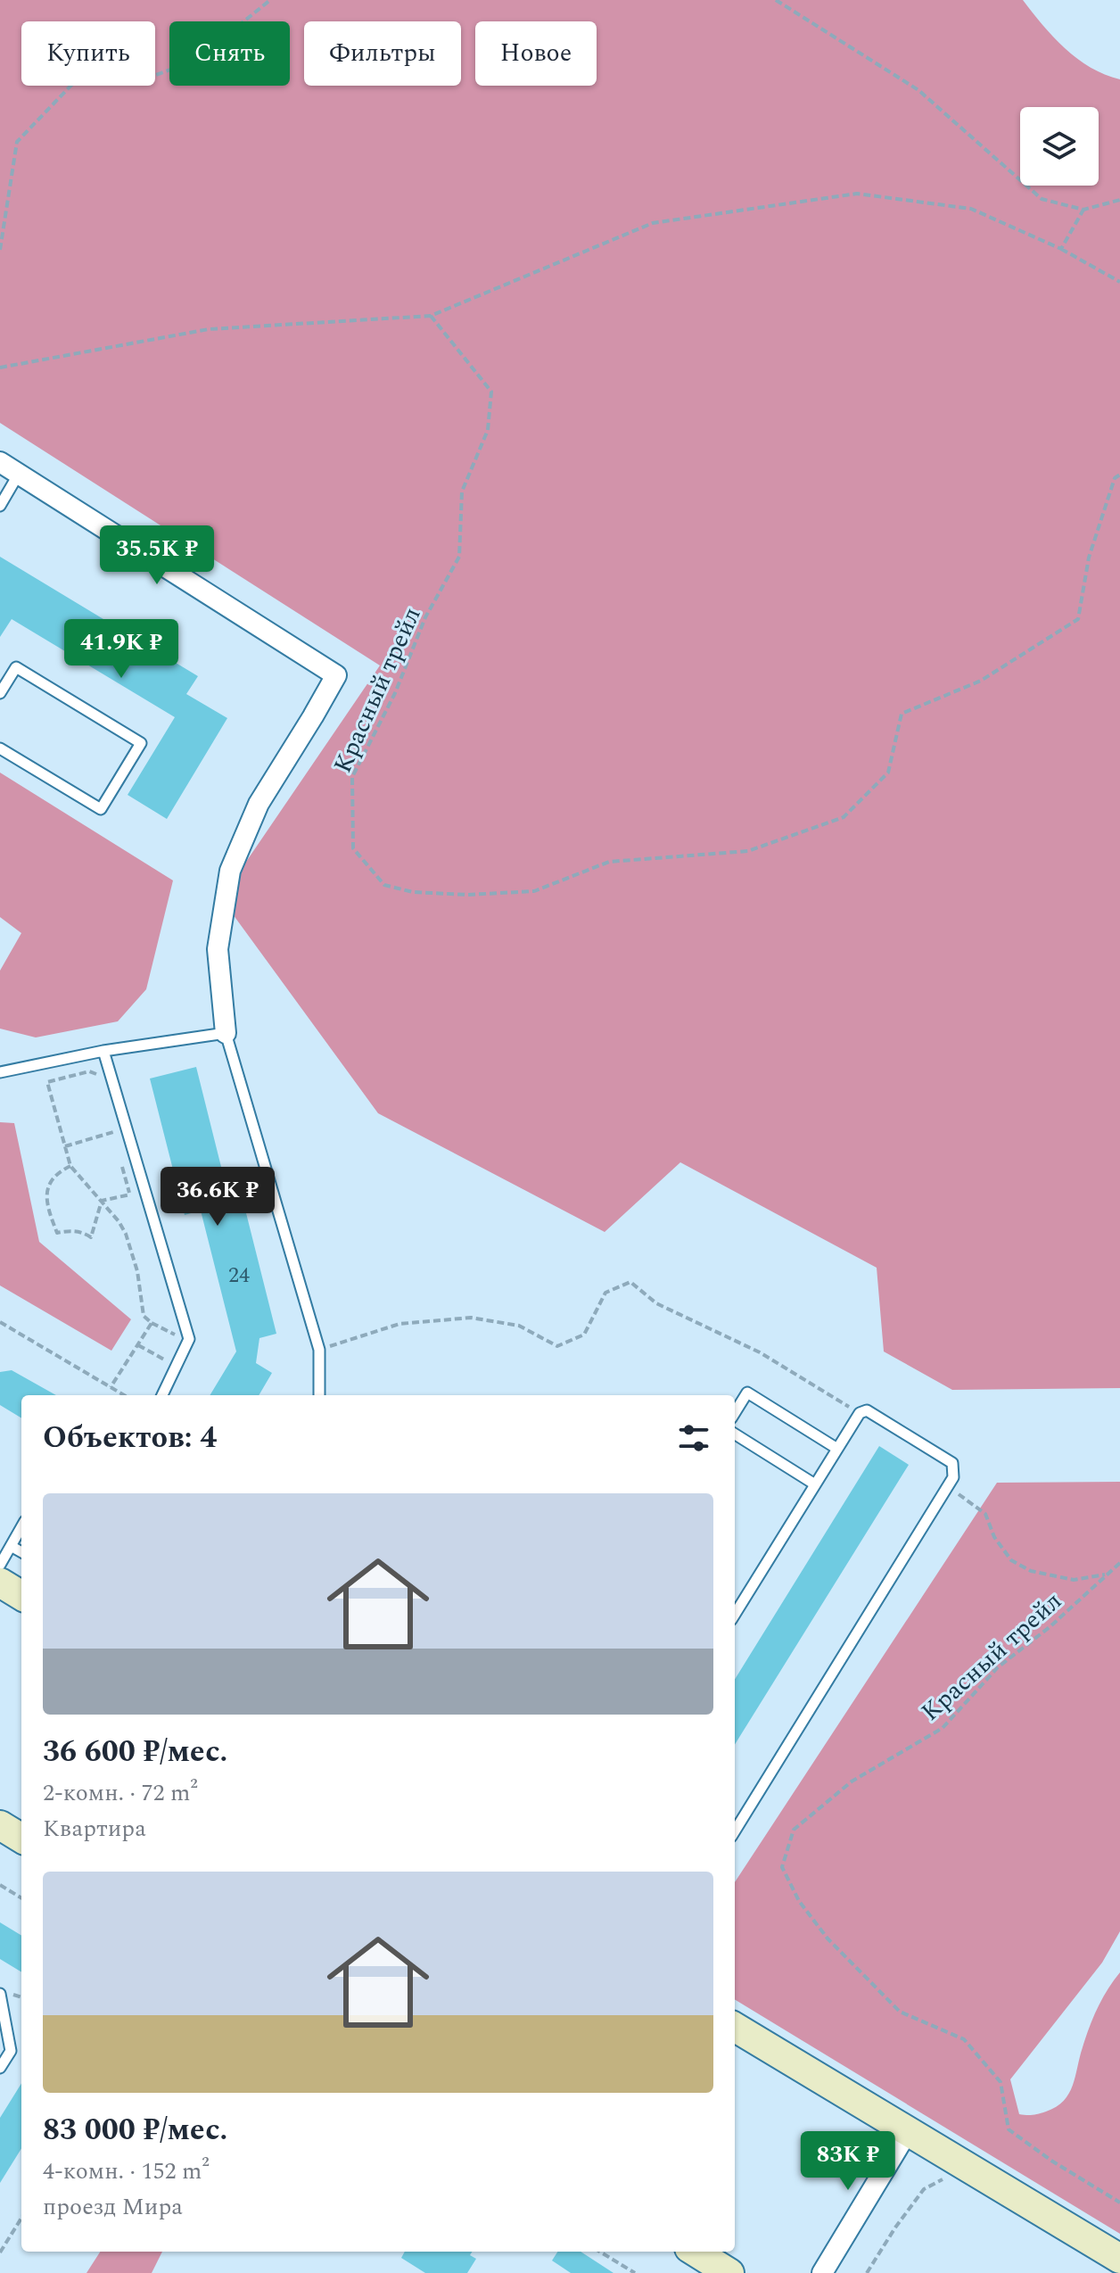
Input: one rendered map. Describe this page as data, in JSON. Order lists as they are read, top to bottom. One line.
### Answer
{"streets":{"path":["Красный трейл"]},"house_numbers":["24"],"page":{"chip":["Купить","Снять","Фильтры","Новое"],"price":["35.5K ₽","41.9K ₽","36.6K ₽","83K ₽"],"heading":"Объектов: 4","list":[{"name":"36 600 ₽/мес.","note":"2-комн. · 72 m² · Квартира"},{"name":"83 000 ₽/мес.","note":"4-комн. · 152 m² · проезд Мира"}]}}
